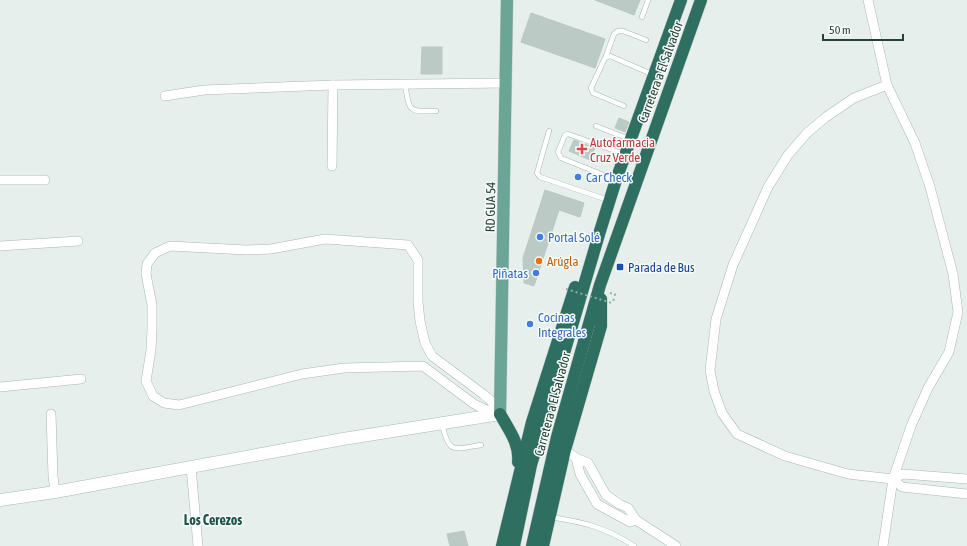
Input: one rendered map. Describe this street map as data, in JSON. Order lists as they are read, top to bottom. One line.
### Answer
{"streets":{"highway":["Carretera a El Salvador"],"main road":["RD GUA 54"]},"districts":["Los Cerezos"],"places":{"health":["Autofarmacia Cruz Verde"],"other":["Car Check","Portal Solé","Arúgla","Piñatas","Cocinas Integrales"],"transit":["Parada de Bus"]},"scale_bar":"50 m"}
